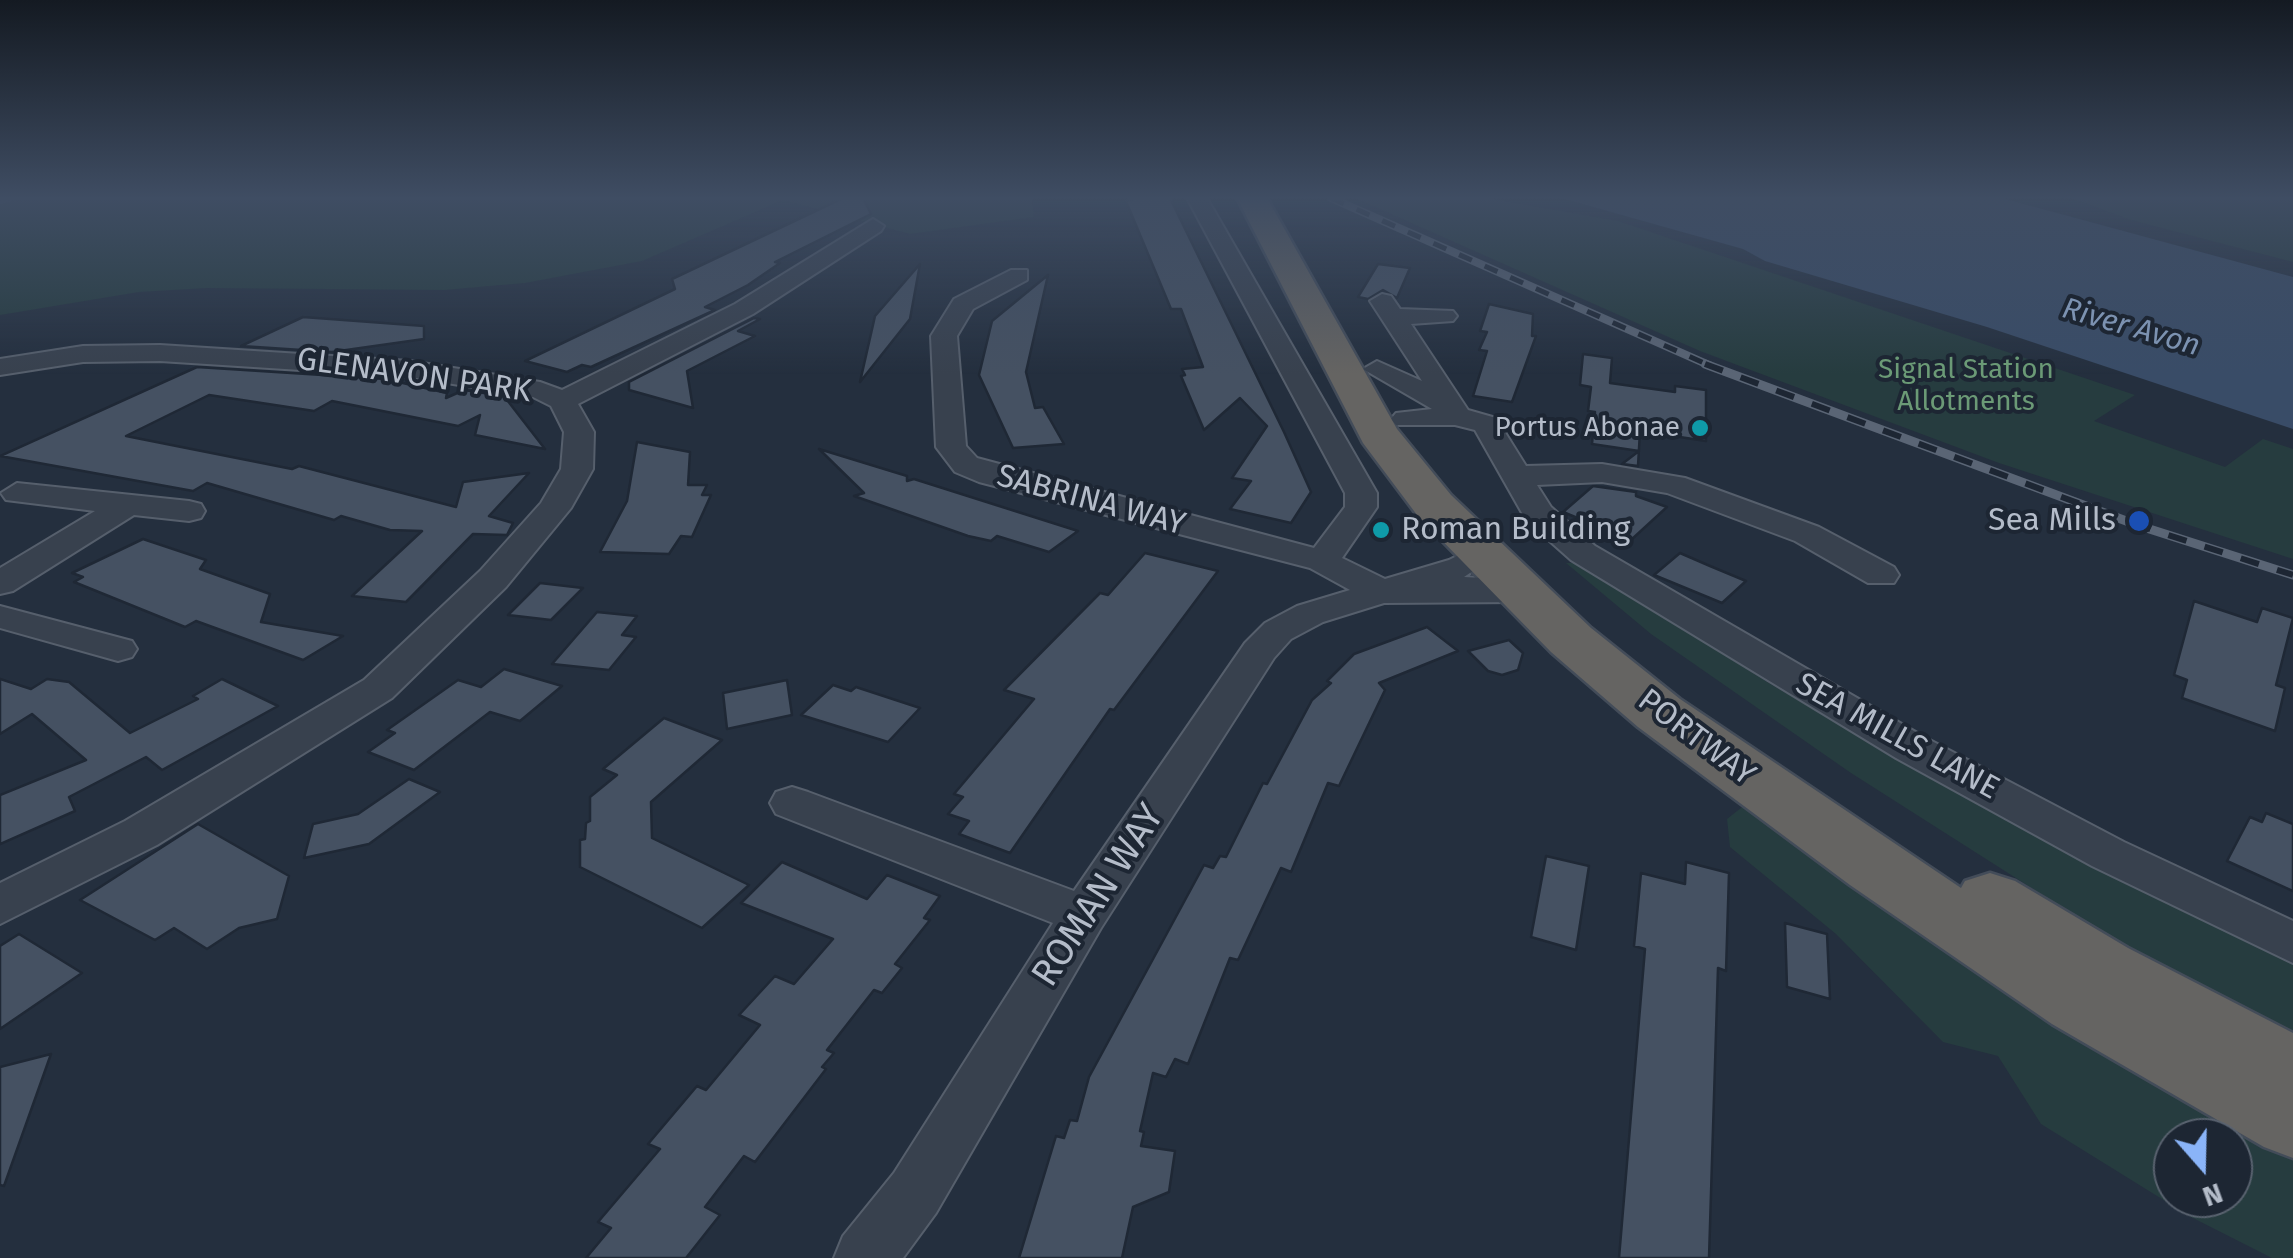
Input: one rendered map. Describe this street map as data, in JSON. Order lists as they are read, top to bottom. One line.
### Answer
{"streets":{"highway":["PORTWAY"],"street":["GLENAVON PARK","SABRINA WAY","SEA MILLS LANE","ROMAN WAY"]},"crossings":[["SABRINA WAY","ROMAN WAY"],["SEA MILLS LANE","PORTWAY"],["PORTWAY","ROMAN WAY"]],"water":["River Avon"],"parks":["Signal Station Allotments"],"places":["Portus Abonae","Sea Mills","Roman Building"],"north":"bottom"}
